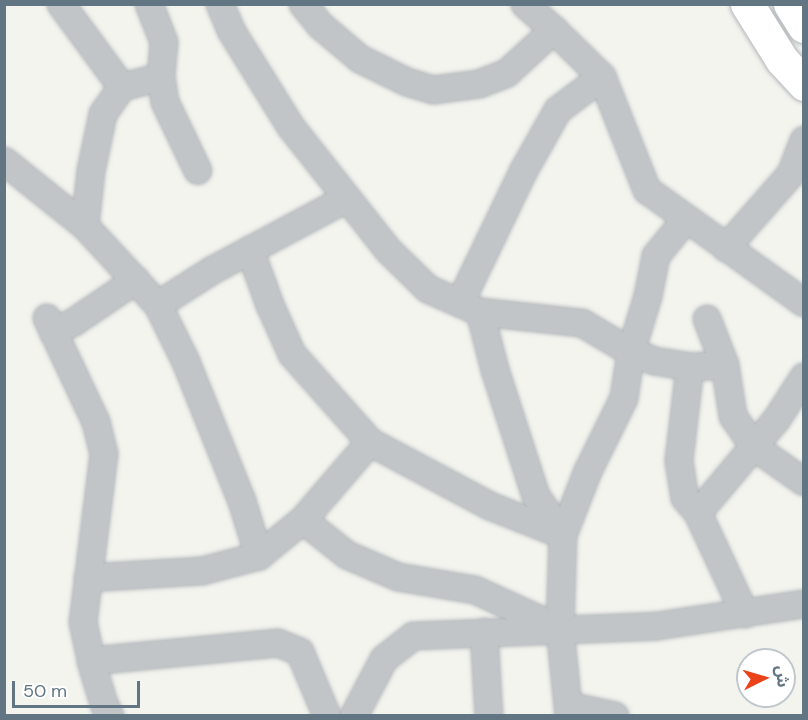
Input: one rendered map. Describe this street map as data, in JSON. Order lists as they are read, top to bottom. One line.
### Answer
{"scale_bar":"50 m","north":"right"}
